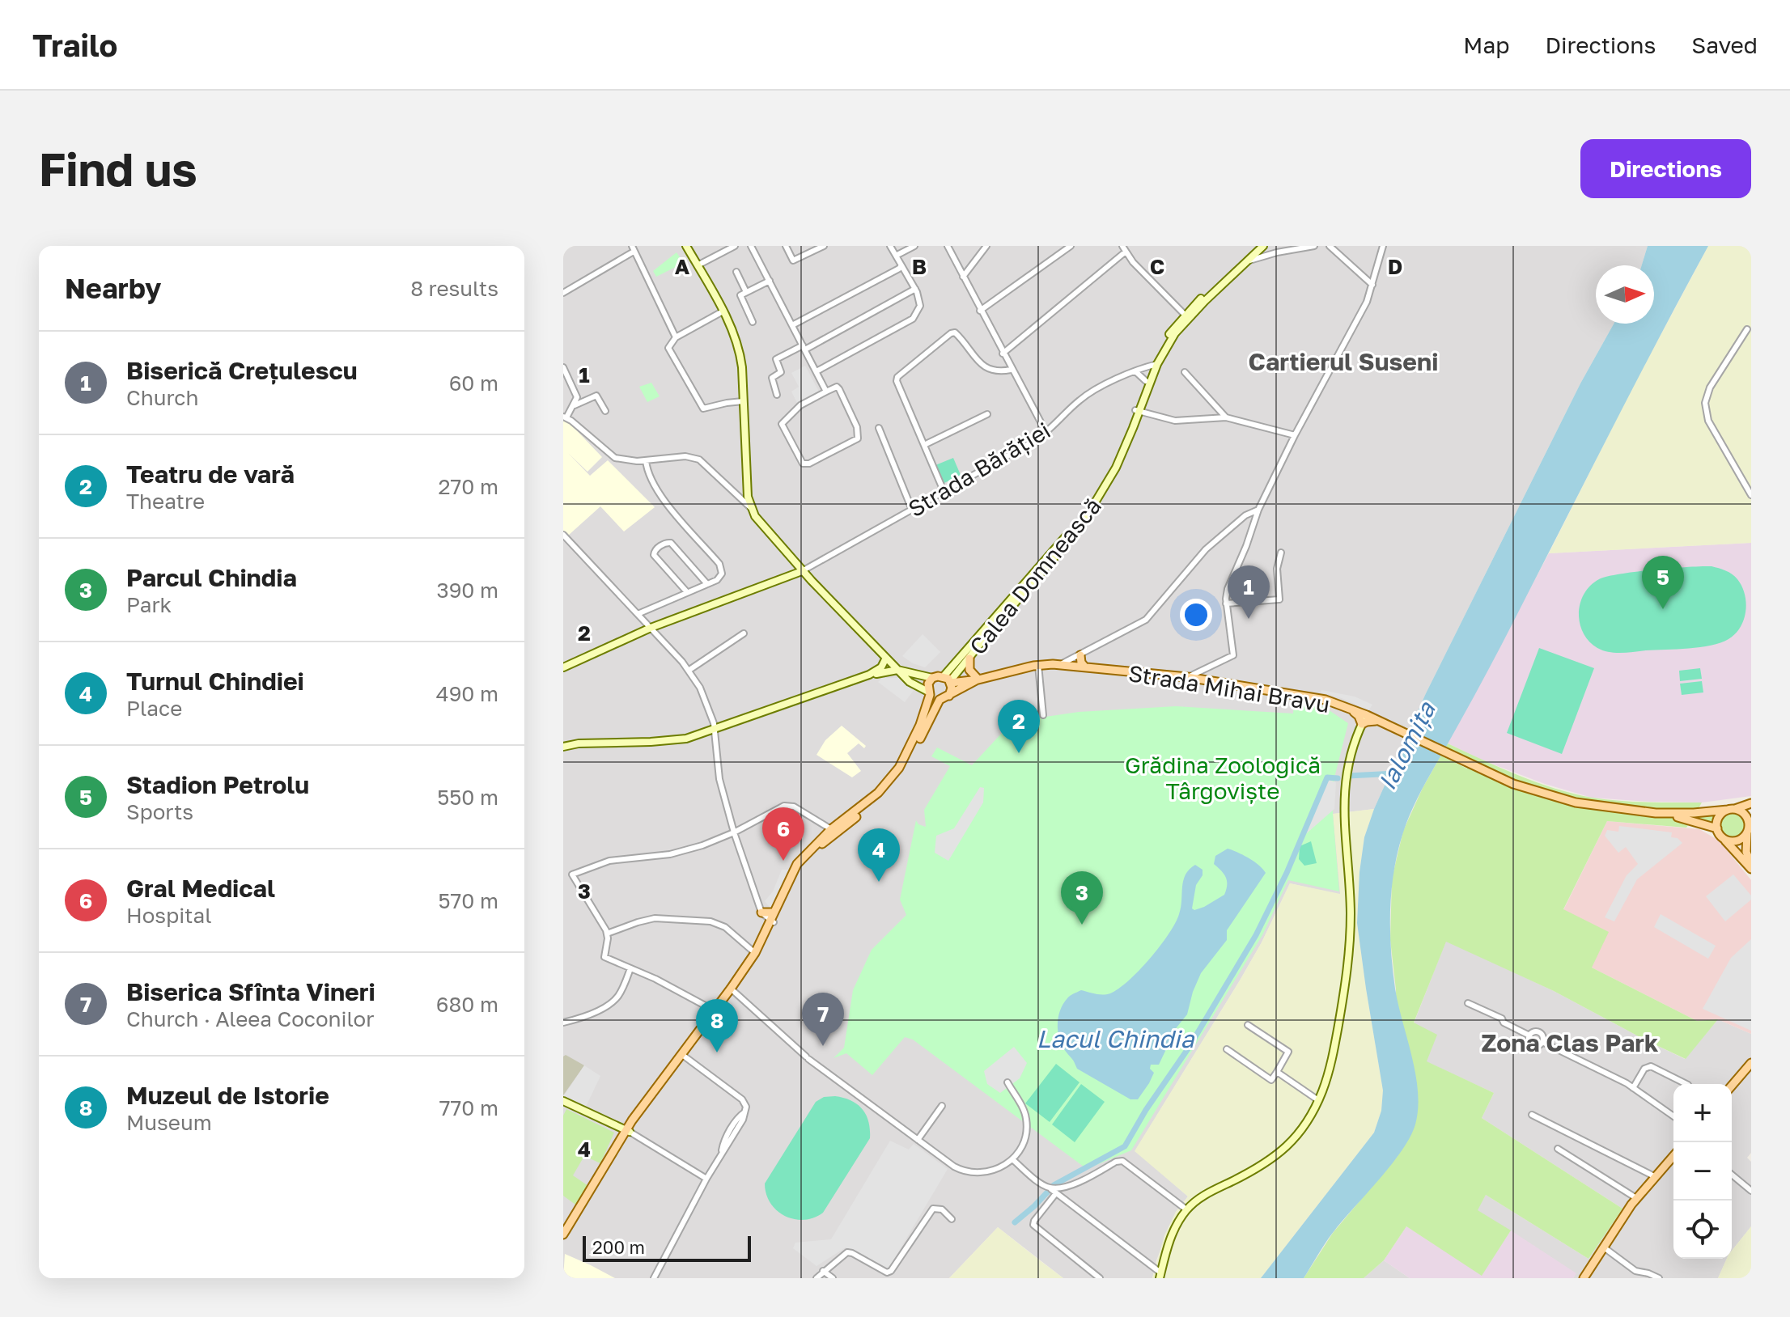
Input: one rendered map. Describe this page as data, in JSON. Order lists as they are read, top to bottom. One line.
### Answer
{"streets":{"main road":["Calea Domnească","Strada Mihai Bravu"],"street":["Strada Bărăției"]},"crossings":[["Strada Bărăției","Calea Domnească"]],"districts":["Cartierul Suseni","Zona Clas Park"],"water":["Ialomița","Lacul Chindia"],"parks":["Grădina Zoologică Târgoviște"],"scale_bar":"200 m","north":"right","page":{"header":"Trailo","nav":["Map","Directions","Saved"],"buttons":"Directions","title":"Find us","heading":["Nearby","8 results"],"list":[{"mark":"1","name":"Biserică Crețulescu","note":"Church","value":"60 m"},{"mark":"2","name":"Teatru de vară","note":"Theatre","value":"270 m"},{"mark":"3","name":"Parcul Chindia","note":"Park","value":"390 m"},{"mark":"4","name":"Turnul Chindiei","note":"Place","value":"490 m"},{"mark":"5","name":"Stadion Petrolu","note":"Sports","value":"550 m"},{"mark":"6","name":"Gral Medical","note":"Hospital","value":"570 m"},{"mark":"7","name":"Biserica Sfînta Vineri","note":"Church · Aleea Coconilor","value":"680 m"},{"mark":"8","name":"Muzeul de Istorie","note":"Museum","value":"770 m"}],"pins":["5","1","2","6","4","3","7","8"],"map_buttons":["+","−"],"scale":"200 m"},"grid":{"columns":["A","B","C","D"],"rows":["1","2","3","4"]}}
